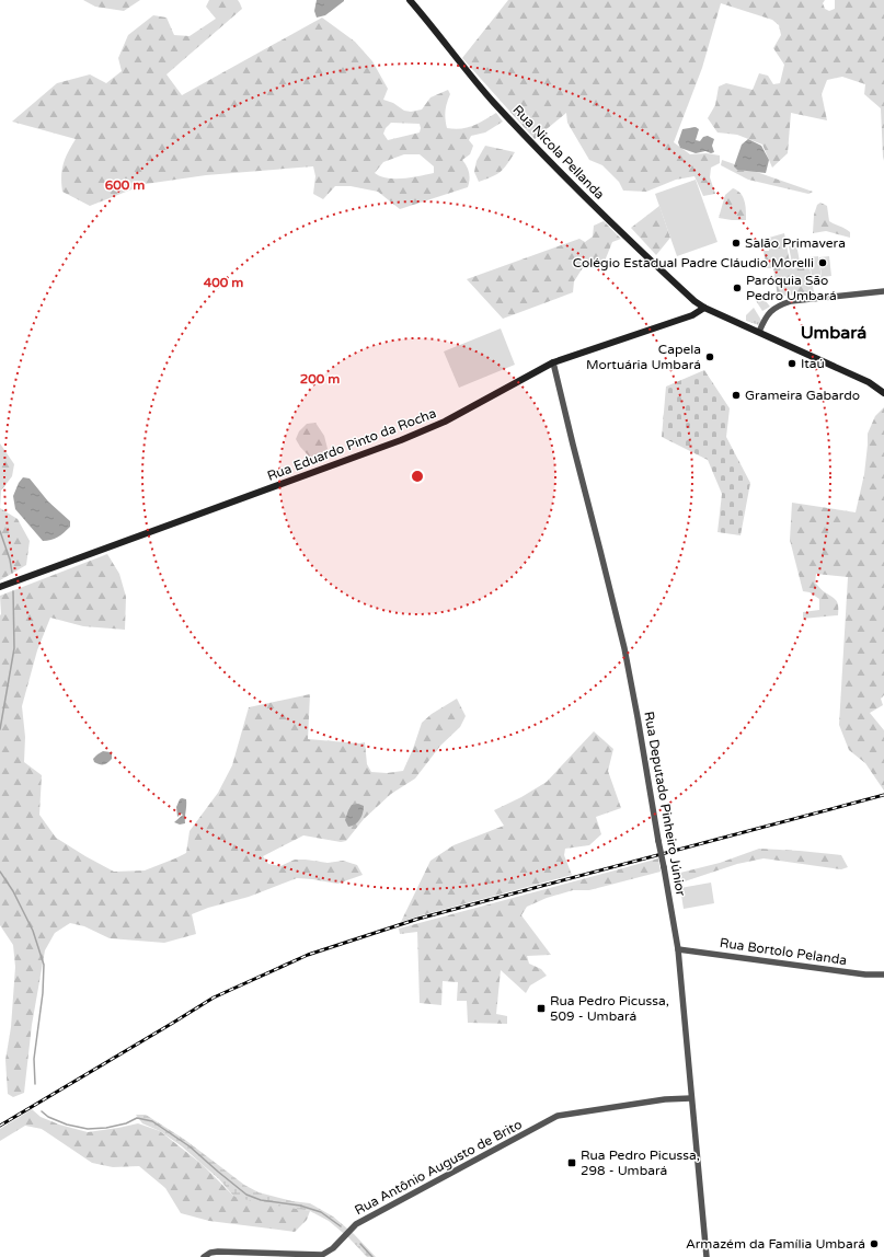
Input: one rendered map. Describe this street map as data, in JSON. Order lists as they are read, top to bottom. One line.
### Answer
{"streets":{"main road":["Rua Nicola Pellanda","Rua Eduardo Pinto da Rocha"],"street":["Rua Deputado Pinheiro Júnior","Rua Bortolo Pelanda","Rua Antônio Augusto de Brito"]},"crossings":[["Rua Nicola Pellanda","Rua Eduardo Pinto da Rocha"],["Rua Eduardo Pinto da Rocha","Rua Deputado Pinheiro Júnior"],["Rua Deputado Pinheiro Júnior","Rua Bortolo Pelanda"],["Rua Deputado Pinheiro Júnior","Rua Antônio Augusto de Brito"]],"districts":["Umbará"],"places":{"other":["Salão Primavera","Colégio Estadual Padre Cláudio Morelli","Paróquia São Pedro Umbará","Capela Mortuária Umbará","Itaú","Grameira Gabardo","Armazém da Família Umbará"],"transit":["Rua Pedro Picussa, 509 - Umbará","Rua Pedro Picussa, 298 - Umbará"]},"rings":["600 m","400 m","200 m"]}
